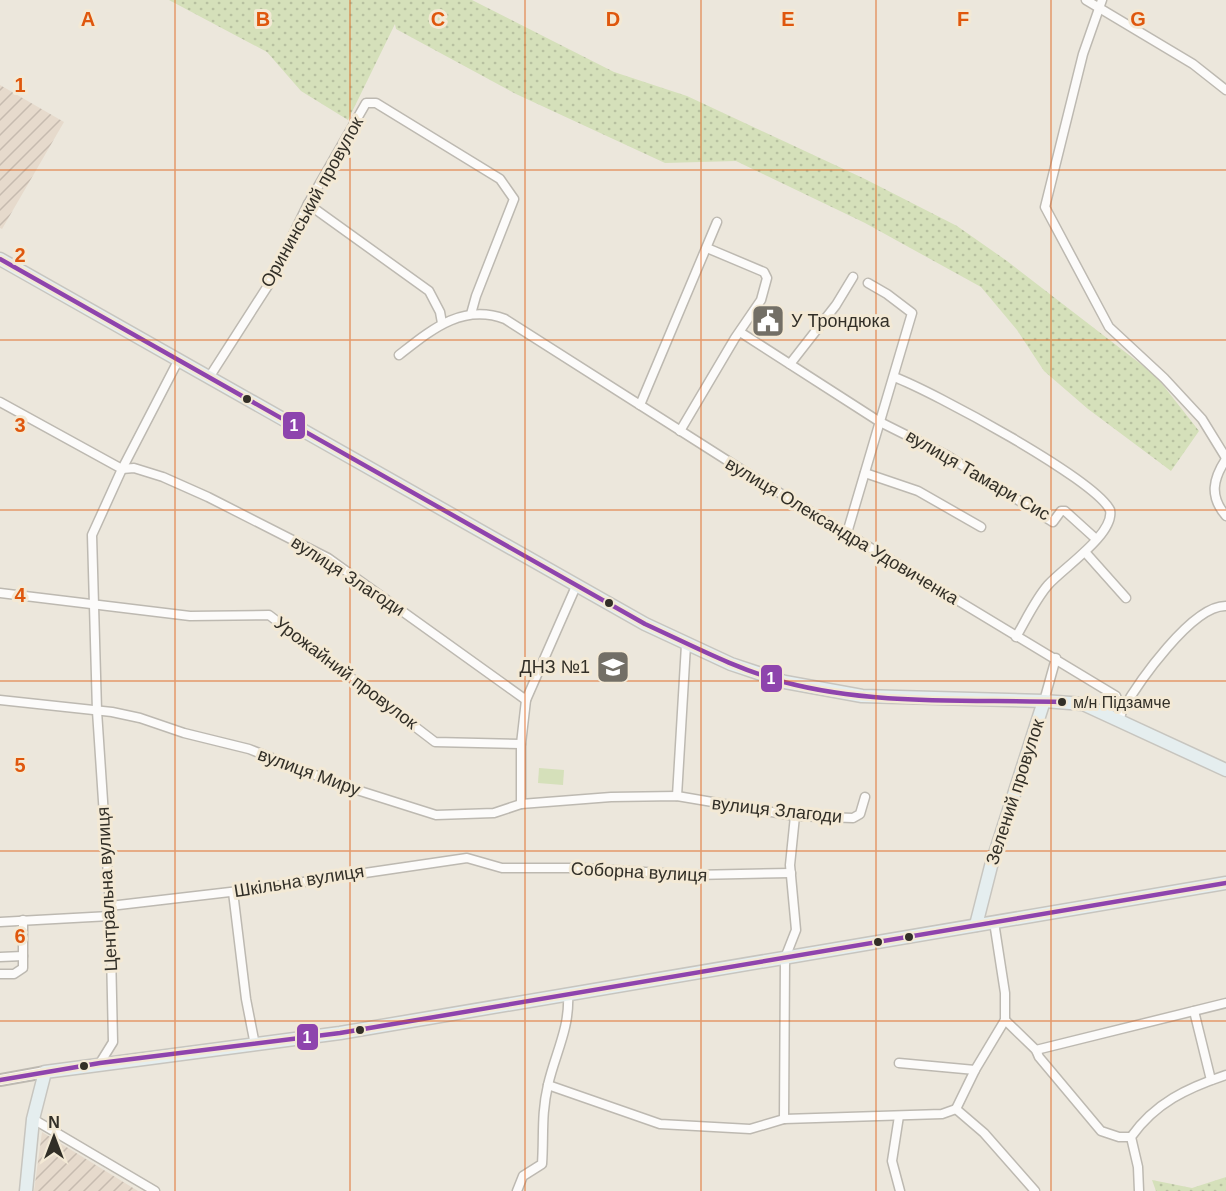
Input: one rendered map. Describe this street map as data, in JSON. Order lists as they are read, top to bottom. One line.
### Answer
{"streets":{"main road":["вулиця Олександра Удовиченка","Зелений провулок"],"street":["Орининський провулок","вулиця Тамари Сис","вулиця Злагоди","Урожайний провулок","вулиця Миру","Соборна вулиця","Шкільна вулиця","Центральна вулиця"]},"crossings":[["Орининський провулок","вулиця Олександра Удовиченка"],["вулиця Тамари Сис","вулиця Олександра Удовиченка"],["вулиця Олександра Удовиченка","Зелений провулок"],["вулиця Злагоди","вулиця Миру"],["вулиця Злагоди","Центральна вулиця"],["Урожайний провулок","Центральна вулиця"],["вулиця Миру","Центральна вулиця"],["Соборна вулиця","Шкільна вулиця"],["Шкільна вулиця","Центральна вулиця"]],"places":{"public building":["У Трондюка"],"school or university":["ДНЗ №1"],"other":["м/н Підзамче"]},"lines":["transit line 1"],"north":"top","grid":{"columns":["A","B","C","D","E","F","G"],"rows":["1","2","3","4","5","6"]}}
